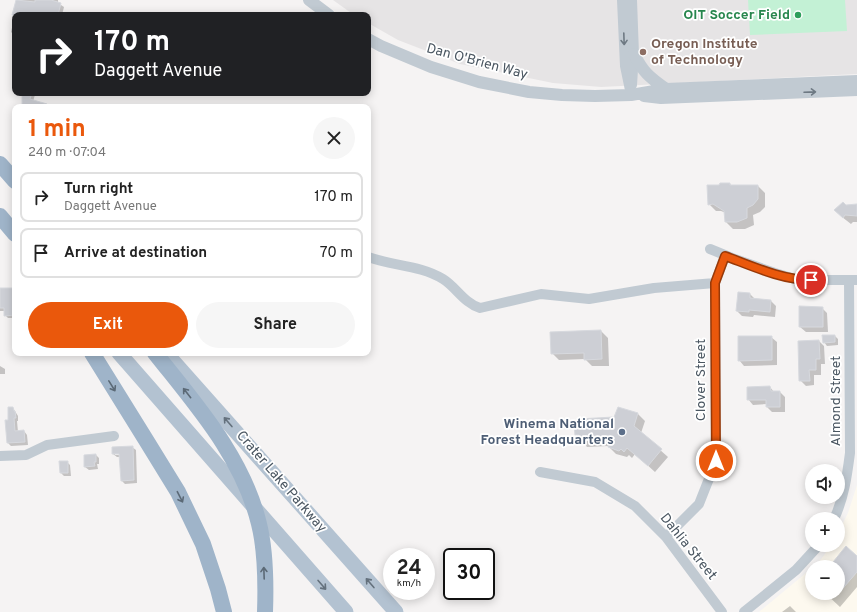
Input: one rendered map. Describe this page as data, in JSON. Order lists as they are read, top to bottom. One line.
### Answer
{"streets":{"main road":["Crater Lake Parkway"],"street":["Dan O'Brien Way","Clover Street","Almond Street","Dahlia Street"]},"crossings":[["Clover Street","Dahlia Street"]],"places":["OIT Soccer Field","Oregon Institute of Technology","Winema National Forest Headquarters"],"page":{"turn":["170 m","Daggett Avenue"],"heading":["1 min","240 m · 07:04"],"list":[{"name":"Turn right","note":"Daggett Avenue","value":"170 m"},{"name":"Arrive at destination","value":"70 m"}],"buttons":["Exit","Share"],"map_buttons":["+","−"],"speed":"24 km/h","limit":"30"}}
